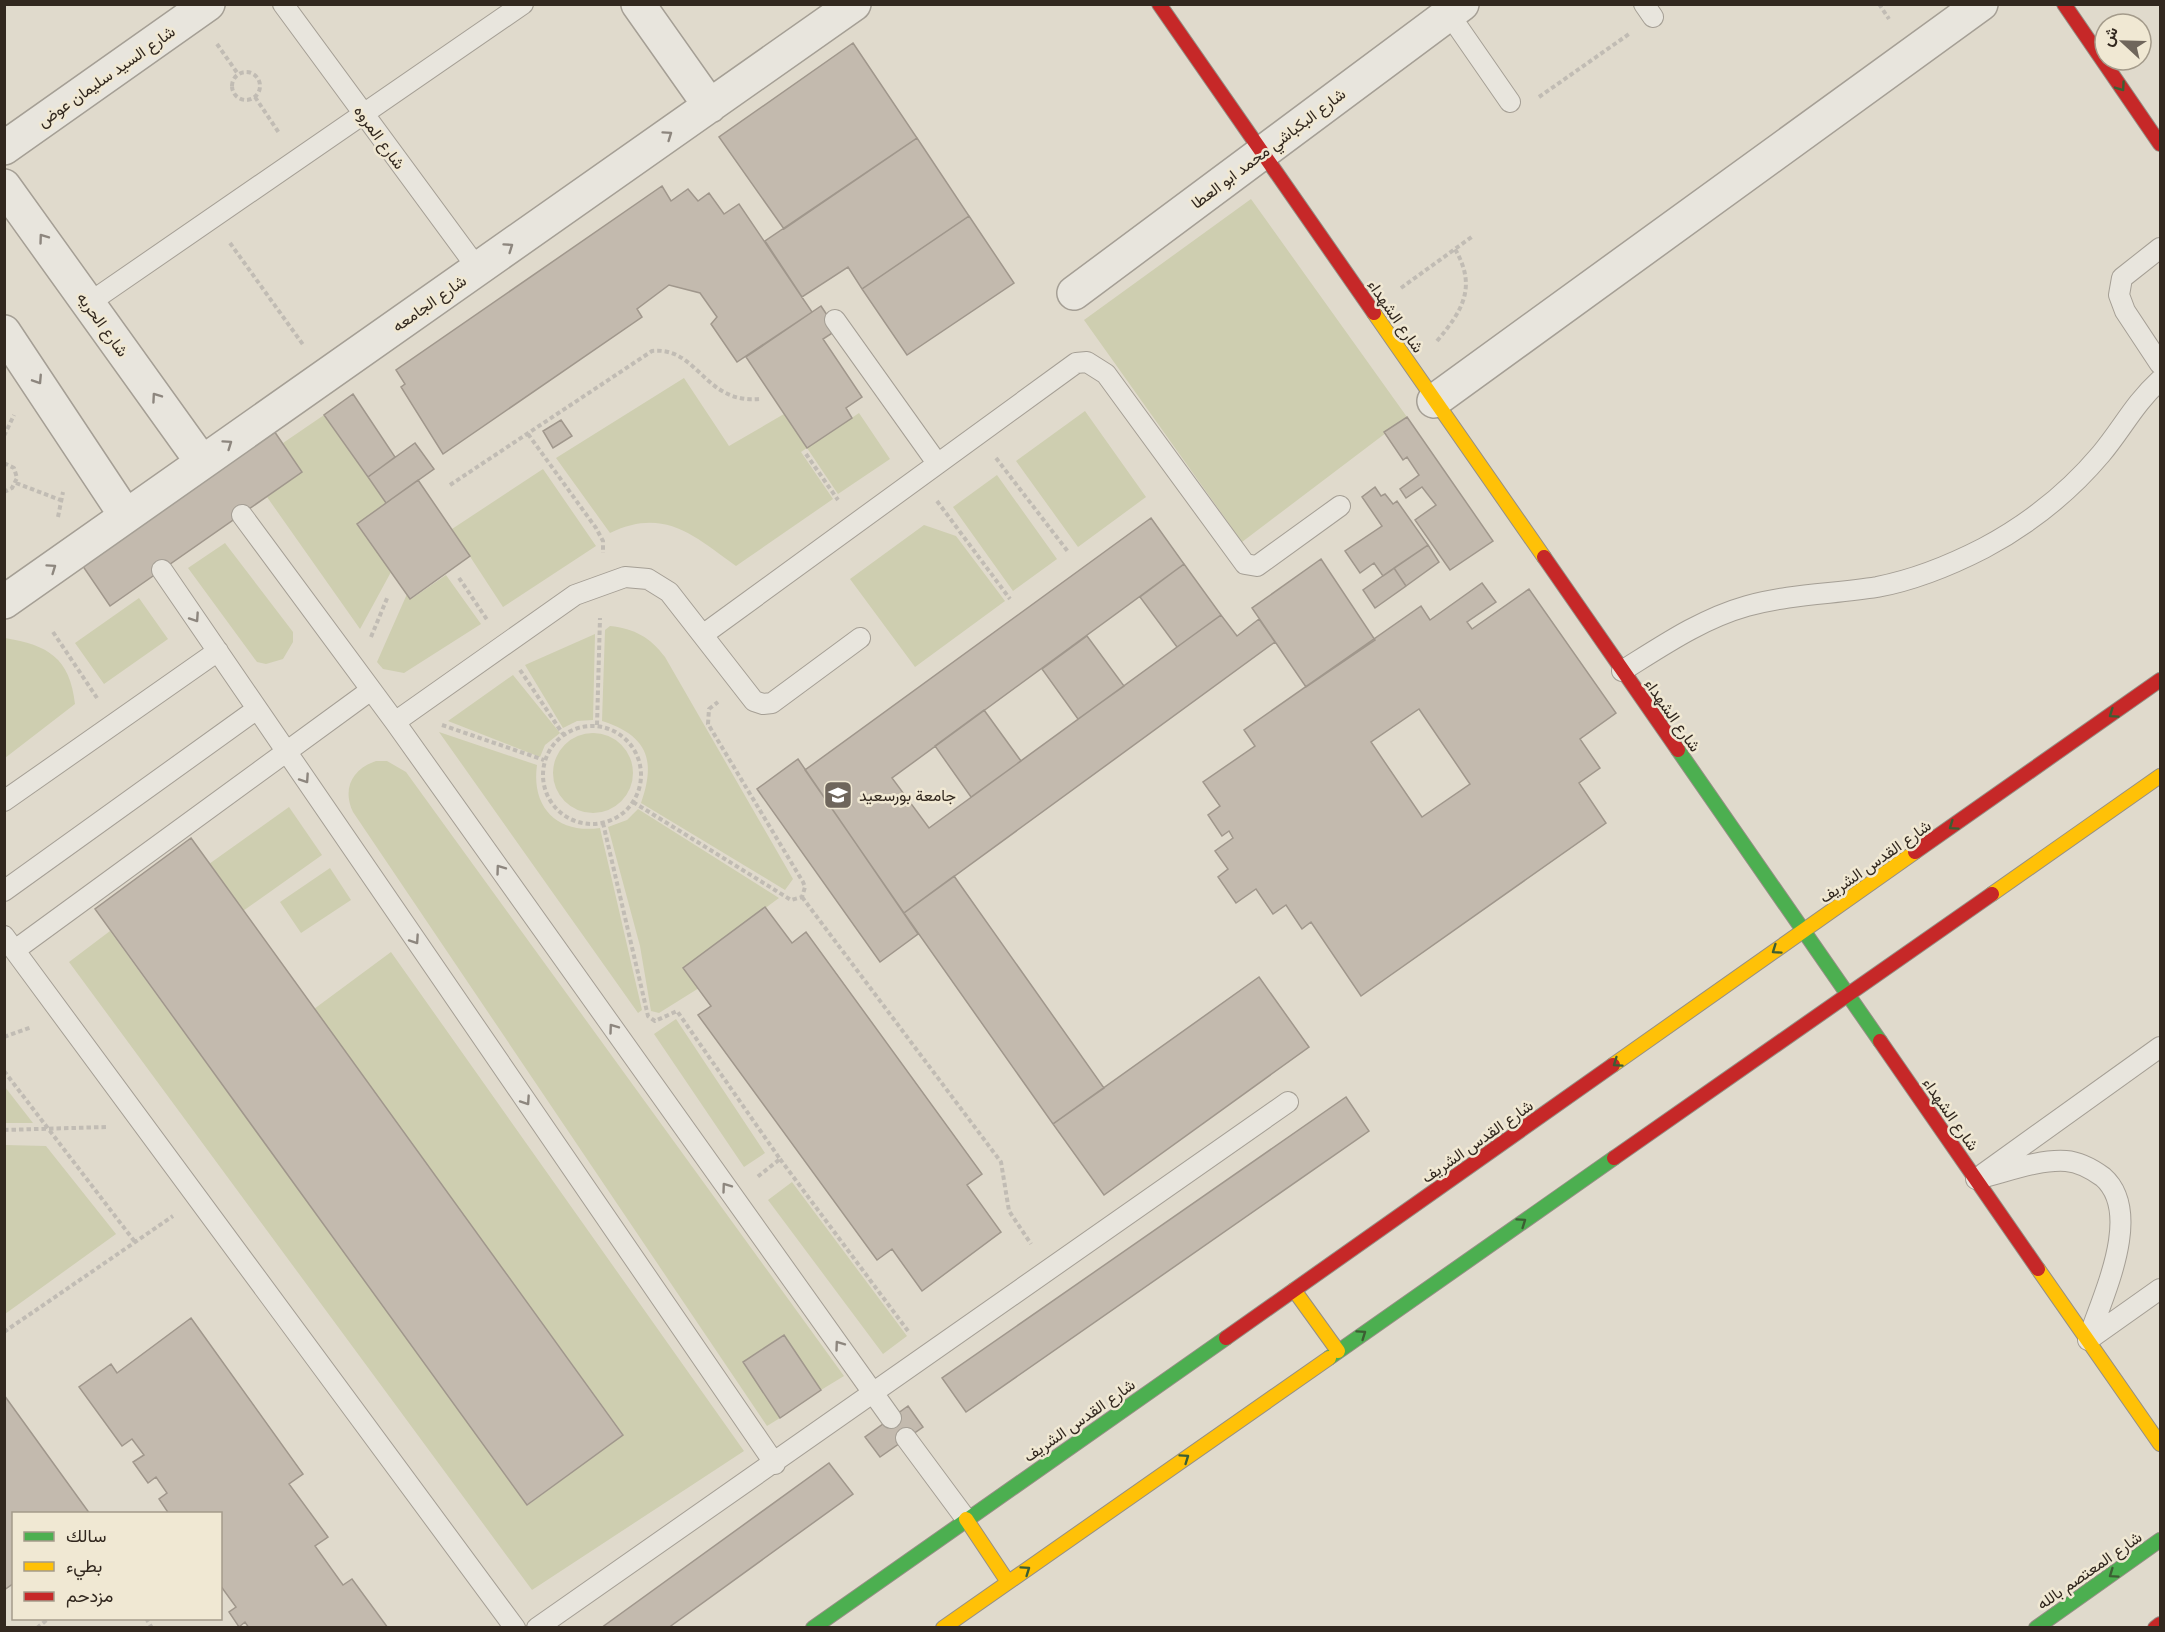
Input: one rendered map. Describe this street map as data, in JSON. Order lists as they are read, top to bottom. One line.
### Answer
{"streets":{"main road":["شارع الشهداء","شارع القدس الشريف","شارع المعتصم بالله"],"street":["شارع السيد سليمان عوض","شارع البكباشي محمد ابو العطا","شارع الجامعه","شارع الحريه"],"lane":["شارع المروه"]},"crossings":[["شارع المروه","شارع الجامعه"],["شارع البكباشي محمد ابو العطا","شارع الشهداء"],["شارع الجامعه","شارع الحريه"],["شارع الشهداء","شارع القدس الشريف"]],"one_way":["شارع الجامعه","شارع المعتصم بالله"],"places":{"school or university":["جامعة بورسعيد"]},"legend":["سالك","بطيء","مزدحم"],"north":"left"}
